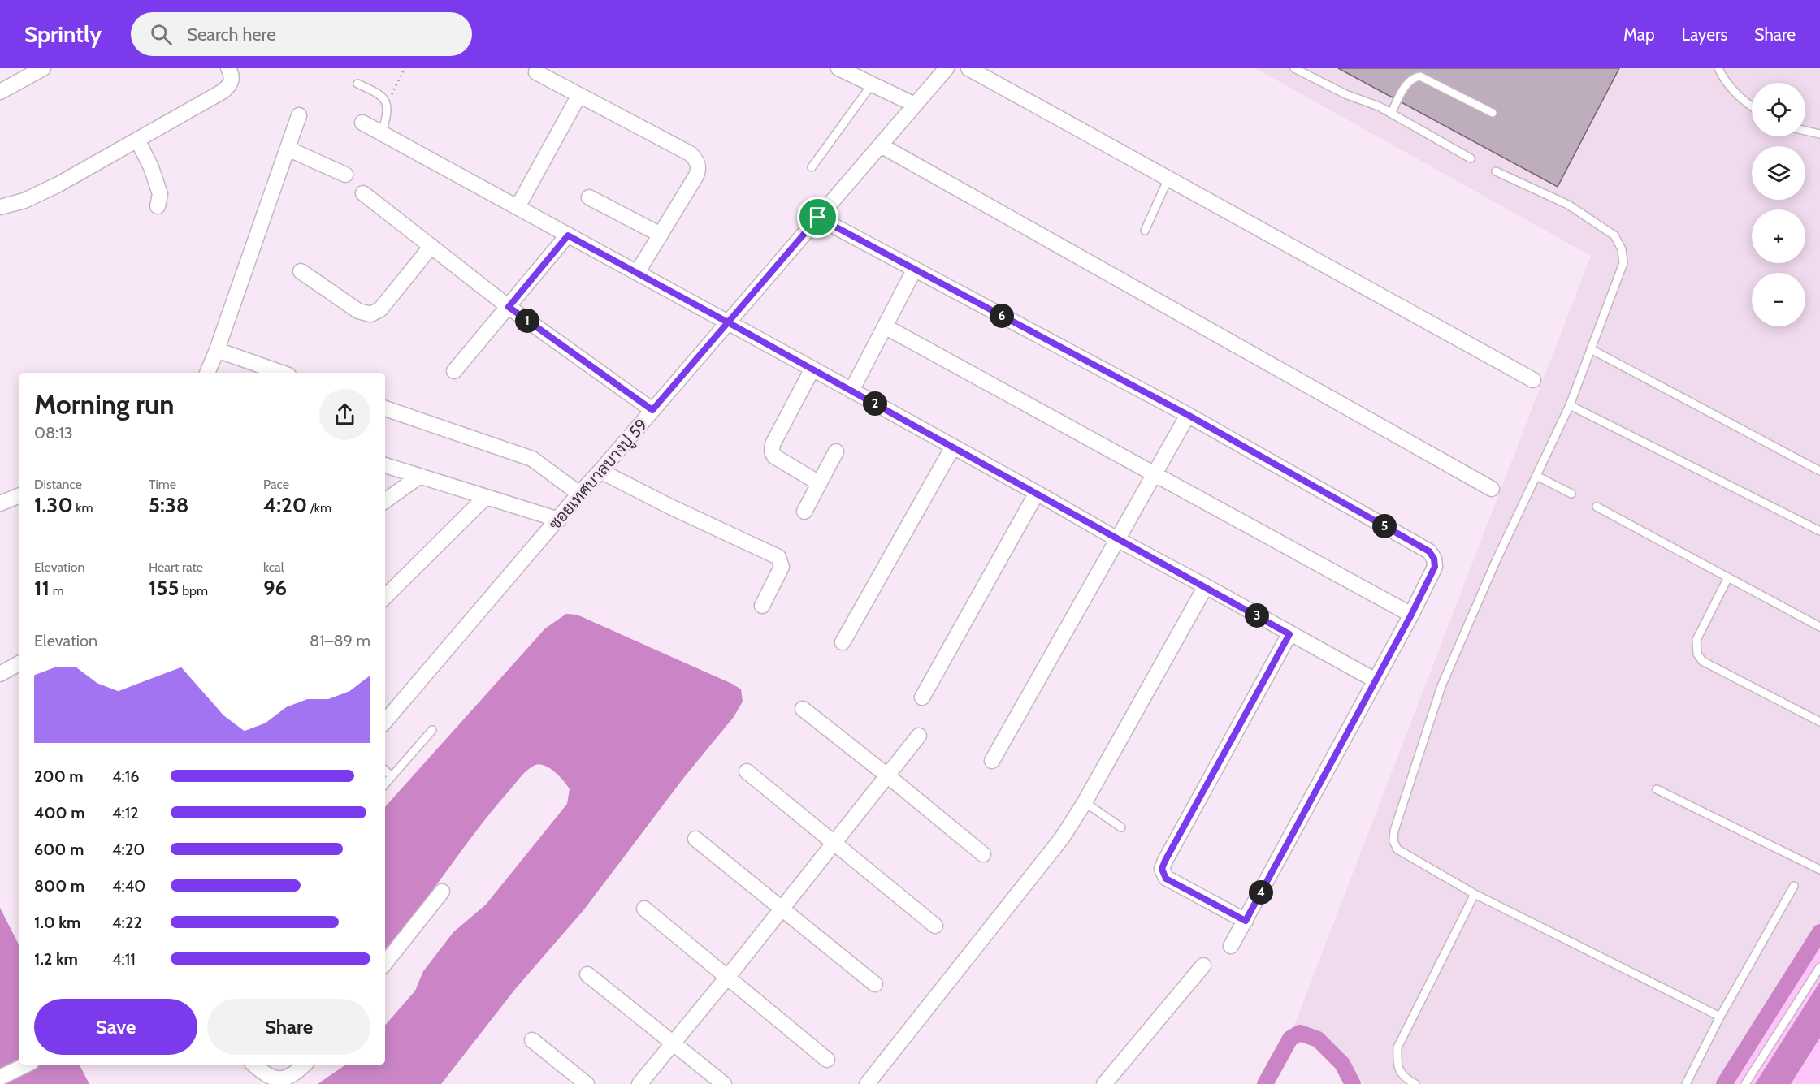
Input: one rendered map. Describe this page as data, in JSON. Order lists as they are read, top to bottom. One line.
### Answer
{"streets":{"street":["ซอยเทศบาลบางปู 59"]},"page":{"header":"Sprintly","search":"Search here","nav":["Map","Layers","Share"],"map_buttons":["+","−"],"pins":["6","1","2","5","3","4"],"heading":["Morning run","08:13"],"stats":[["Distance","1.30 km"],["Time","5:38"],["Pace","4:20 /km"],["Elevation","11 m"],["Heart rate","155 bpm"],["kcal","96"]],"chart":["Elevation","81–89 m"],"list":[{"name":"200 m","note":"4:16"},{"name":"400 m","note":"4:12"},{"name":"600 m","note":"4:20"},{"name":"800 m","note":"4:40"},{"name":"1.0 km","note":"4:22"},{"name":"1.2 km","note":"4:11"}],"buttons":["Save","Share"]}}
